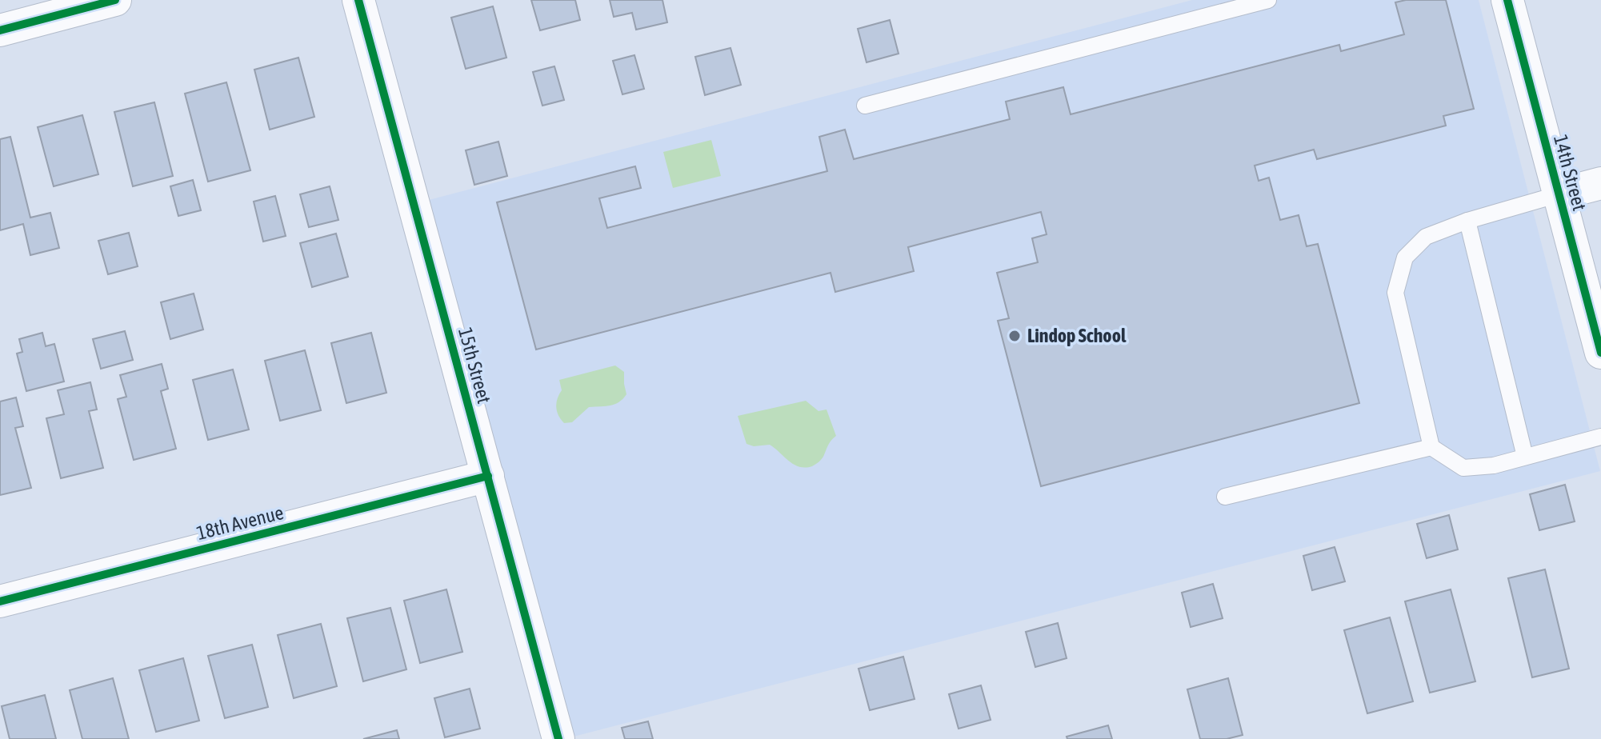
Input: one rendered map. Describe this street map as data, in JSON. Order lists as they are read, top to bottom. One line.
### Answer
{"streets":{"street":["14th Street","15th Street","18th Avenue"]},"crossings":[["15th Street","18th Avenue"]],"places":["Lindop School"]}
